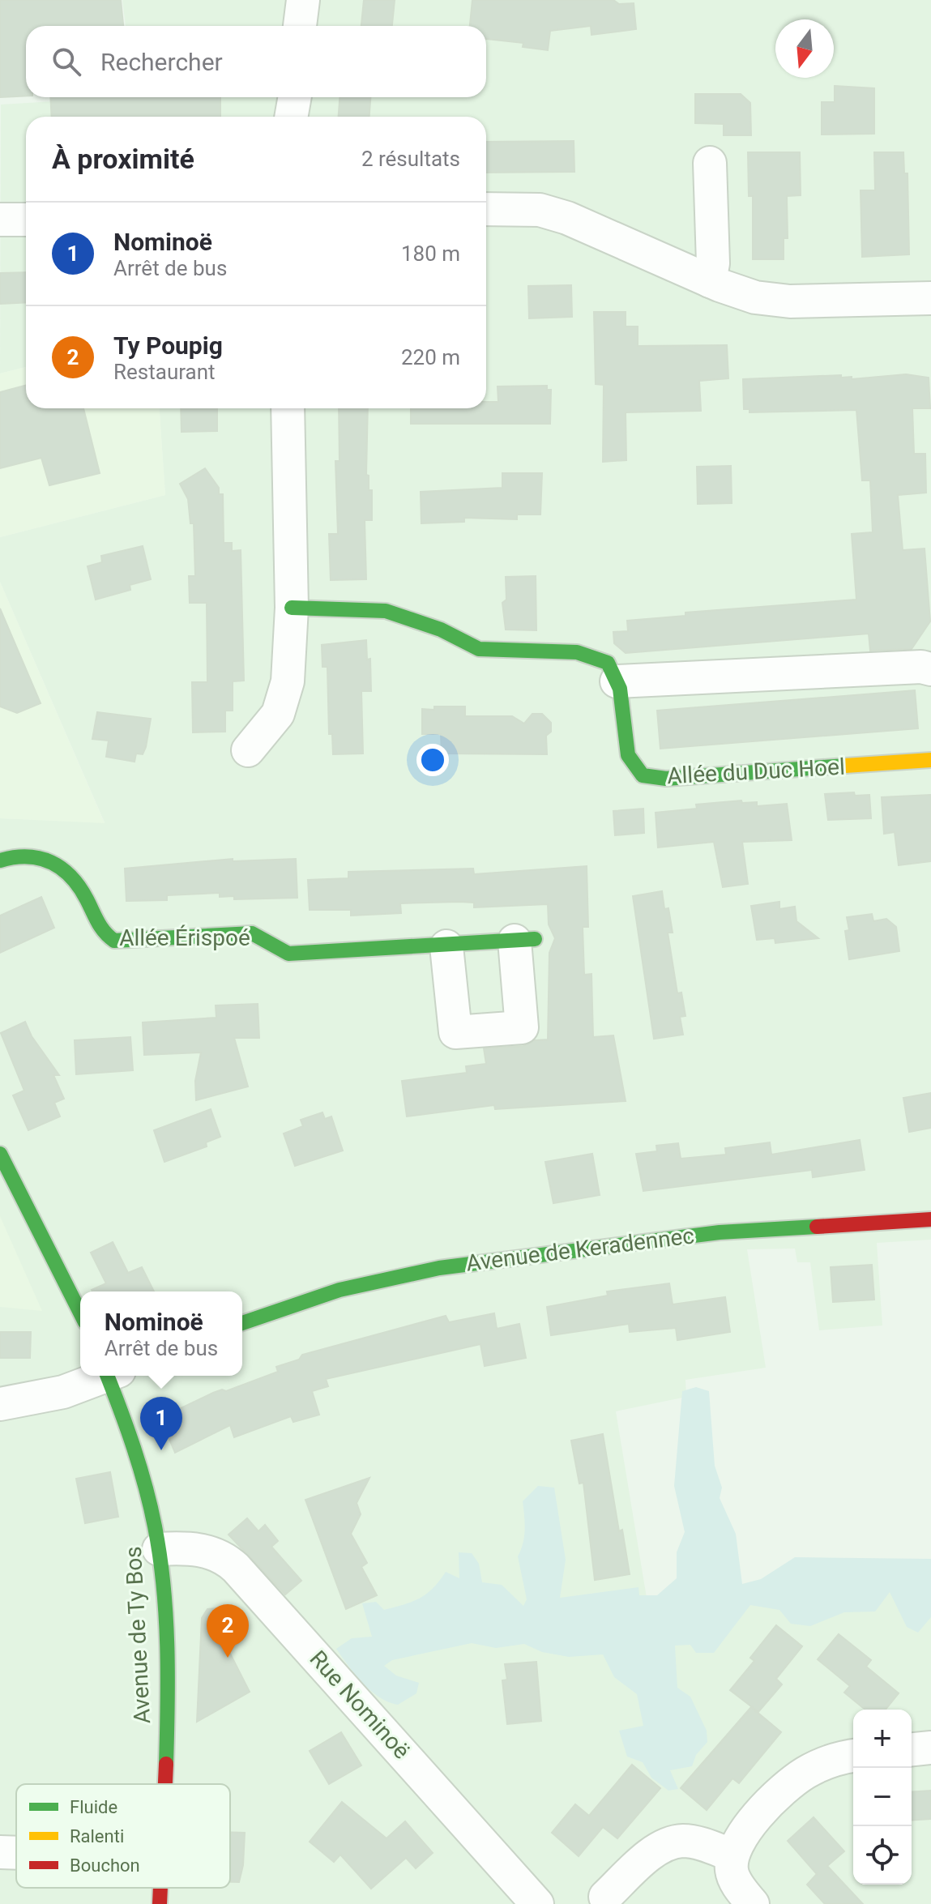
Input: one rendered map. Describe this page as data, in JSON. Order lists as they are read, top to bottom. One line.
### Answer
{"streets":{"street":["Allée du Duc Hoel","Allée Érispoé","Avenue de Keradennec","Avenue de Ty Bos","Rue Nominoë"]},"crossings":[["Avenue de Ty Bos","Rue Nominoë"]],"legend":["Fluide","Ralenti","Bouchon"],"north":"bottom","page":{"search":"Rechercher","heading":["À proximité","2 résultats"],"list":[{"mark":"1","name":"Nominoë","note":"Arrêt de bus","value":"180 m"},{"mark":"2","name":"Ty Poupig","note":"Restaurant","value":"220 m"}],"popup":["Nominoë","Arrêt de bus"],"pins":["1","2"],"map_buttons":["+","−"]}}
